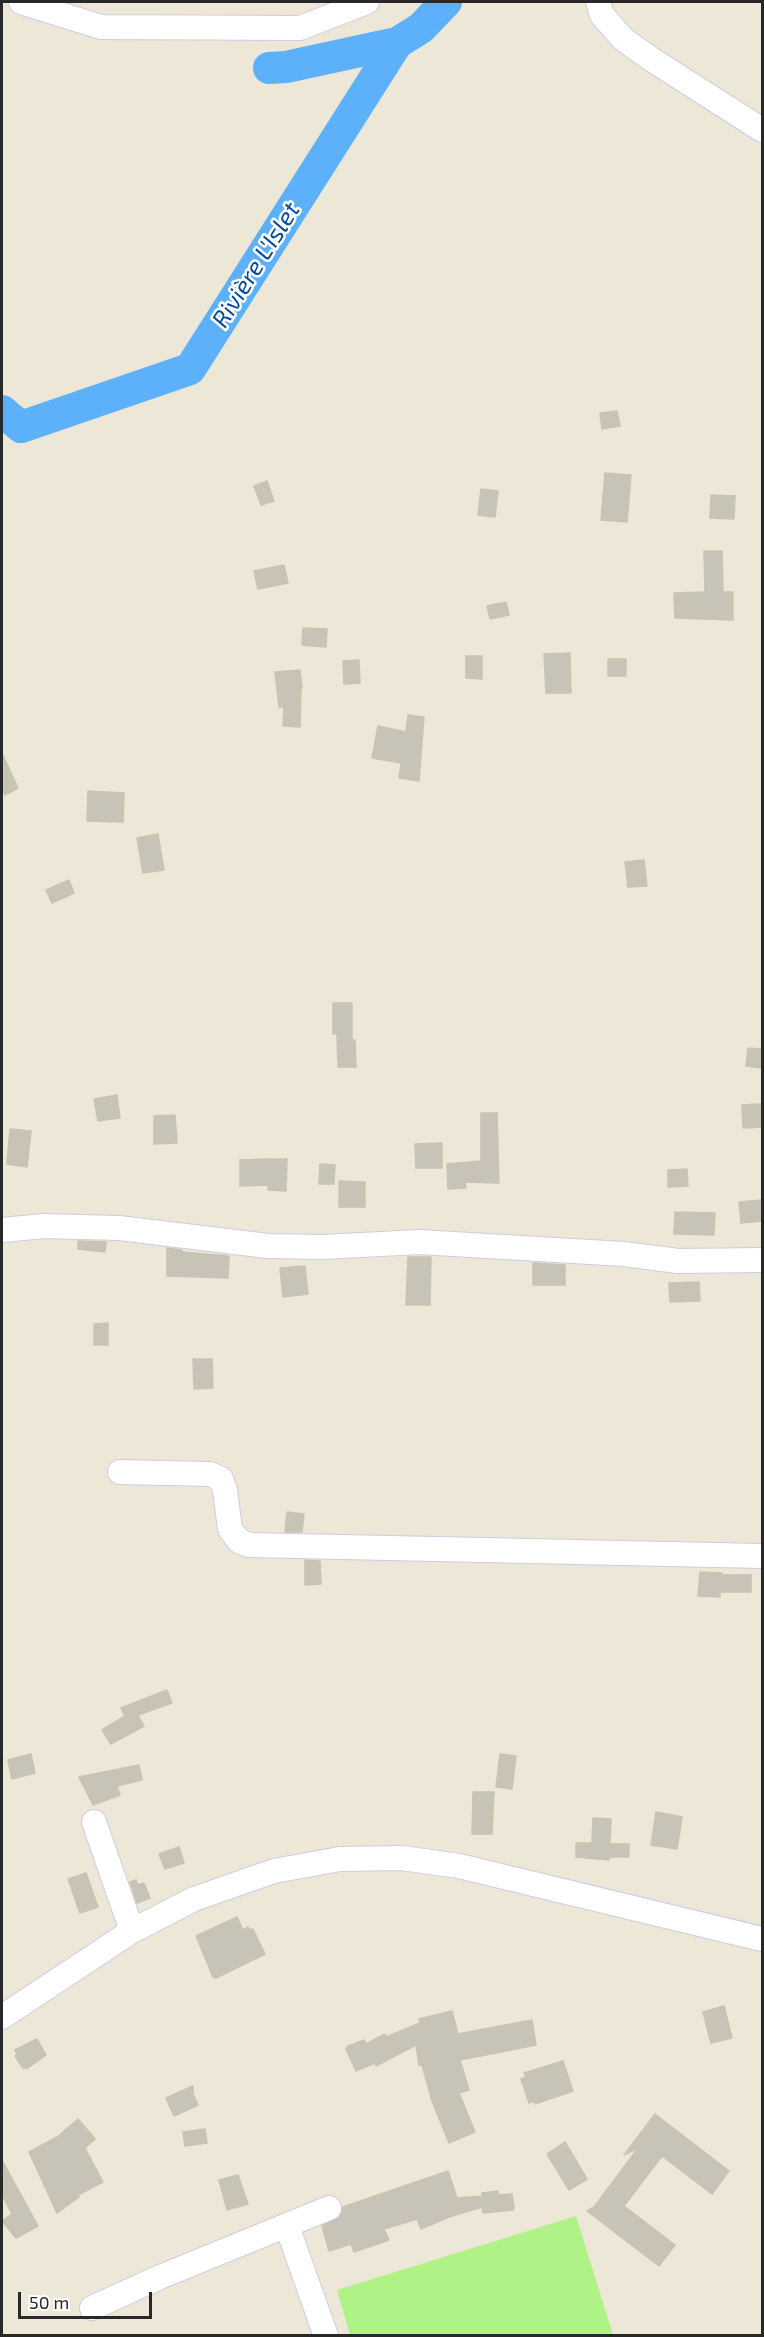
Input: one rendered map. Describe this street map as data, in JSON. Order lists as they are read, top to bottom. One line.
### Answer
{"water":["Rivière L'Islet"],"scale_bar":"50 m"}
